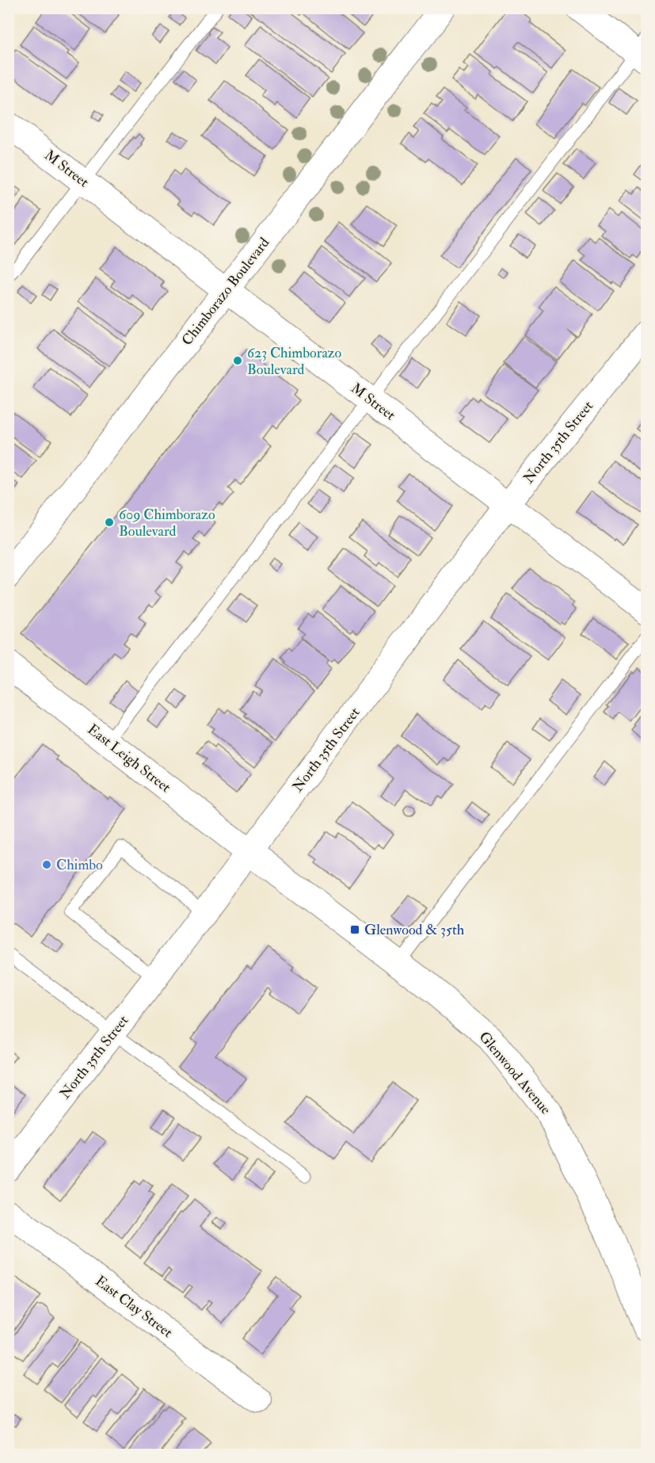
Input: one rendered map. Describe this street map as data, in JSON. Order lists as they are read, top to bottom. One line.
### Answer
{"streets":{"street":["M Street","Chimborazo Boulevard","North 35th Street","East Leigh Street","Glenwood Avenue","East Clay Street"]},"crossings":[["M Street","Chimborazo Boulevard"],["M Street","North 35th Street"],["North 35th Street","East Leigh Street"],["North 35th Street","Glenwood Avenue"],["East Leigh Street","Glenwood Avenue"]],"places":{"other":["623 Chimborazo Boulevard","609 Chimborazo Boulevard","Chimbo"],"transit":["Glenwood & 35th"]}}
